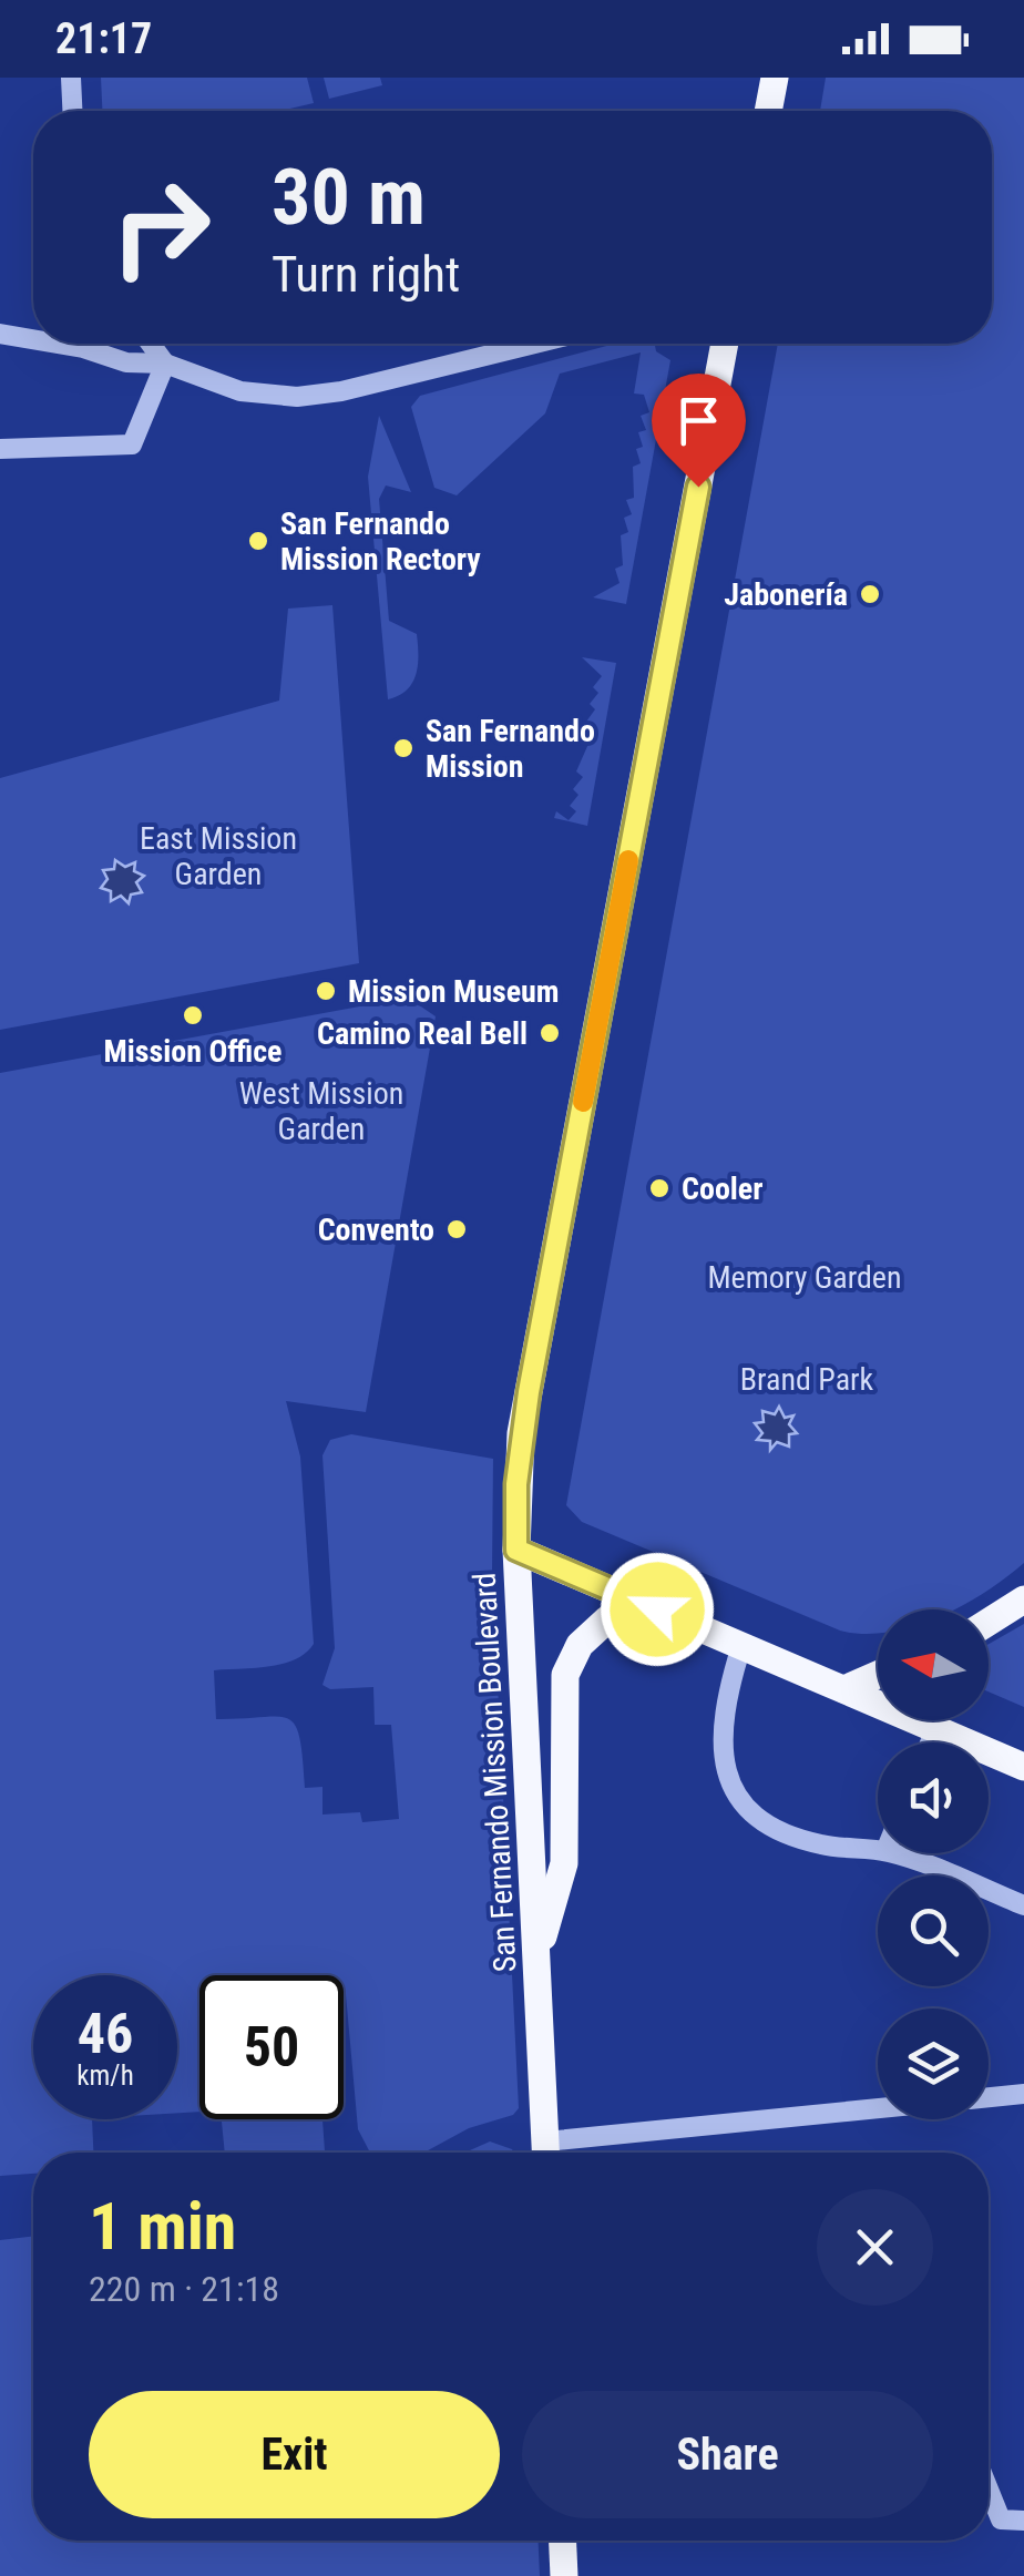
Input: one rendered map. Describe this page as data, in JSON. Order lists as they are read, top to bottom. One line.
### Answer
{"streets":{"main road":["San Fernando Mission Boulevard"]},"parks":["East Mission Garden","West Mission Garden","Memory Garden","Brand Park"],"places":["San Fernando Mission Rectory","Jabonería","San Fernando Mission","Mission Museum","Mission Office","Camino Real Bell","Cooler","Convento"],"north":"left","page":{"status":"21:17","turn":["30 m","Turn right"],"speed":"46 km/h","limit":"50","heading":["1 min","220 m · 21:18"],"buttons":["Exit","Share"]}}
